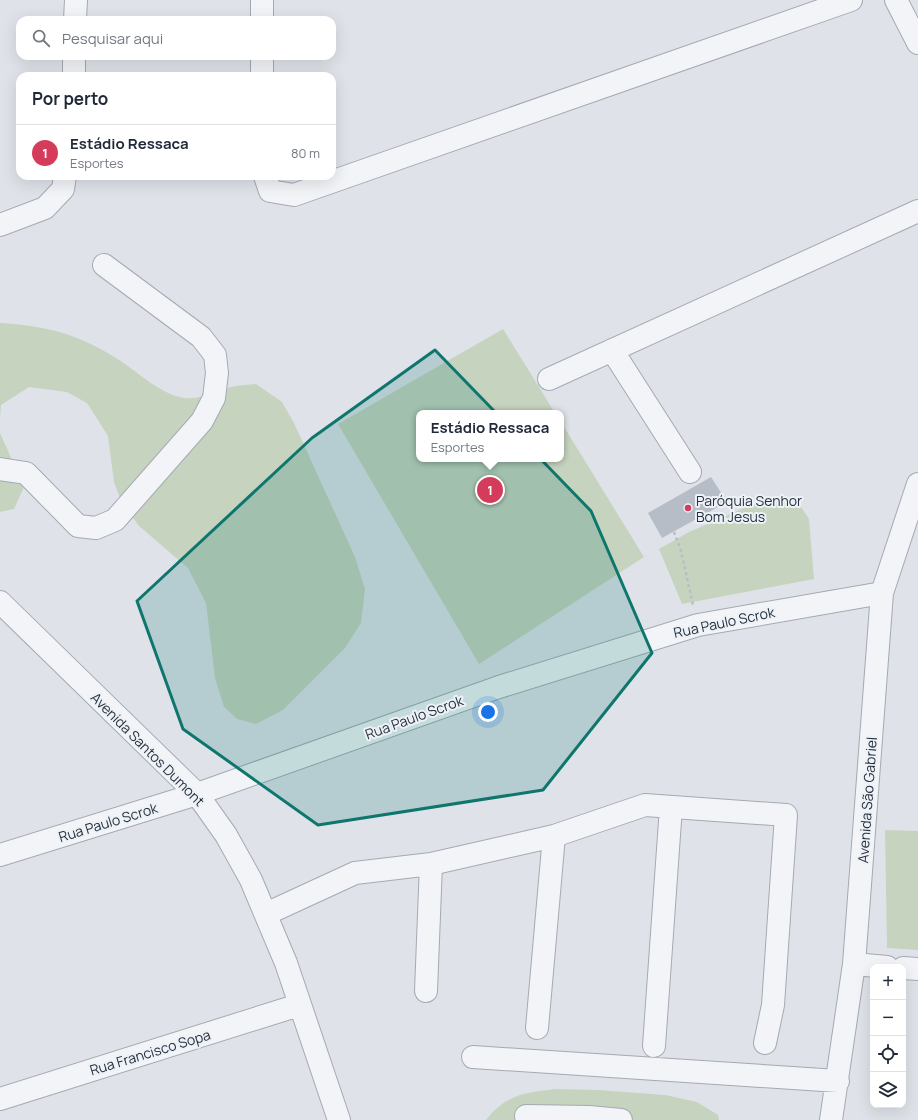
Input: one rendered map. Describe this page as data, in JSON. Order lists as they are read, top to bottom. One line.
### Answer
{"streets":{"street":["Rua Paulo Scrok","Avenida Santos Dumont","Avenida São Gabriel","Rua Francisco Sopa"]},"crossings":[["Rua Paulo Scrok","Avenida Santos Dumont"],["Rua Paulo Scrok","Avenida São Gabriel"],["Avenida Santos Dumont","Rua Francisco Sopa"]],"places":["Paróquia Senhor Bom Jesus"],"page":{"search":"Pesquisar aqui","heading":"Por perto","list":[{"mark":"1","name":"Estádio Ressaca","note":"Esportes","value":"80 m"}],"popup":["Estádio Ressaca","Esportes"],"pins":"1","map_buttons":["+","−"]}}
